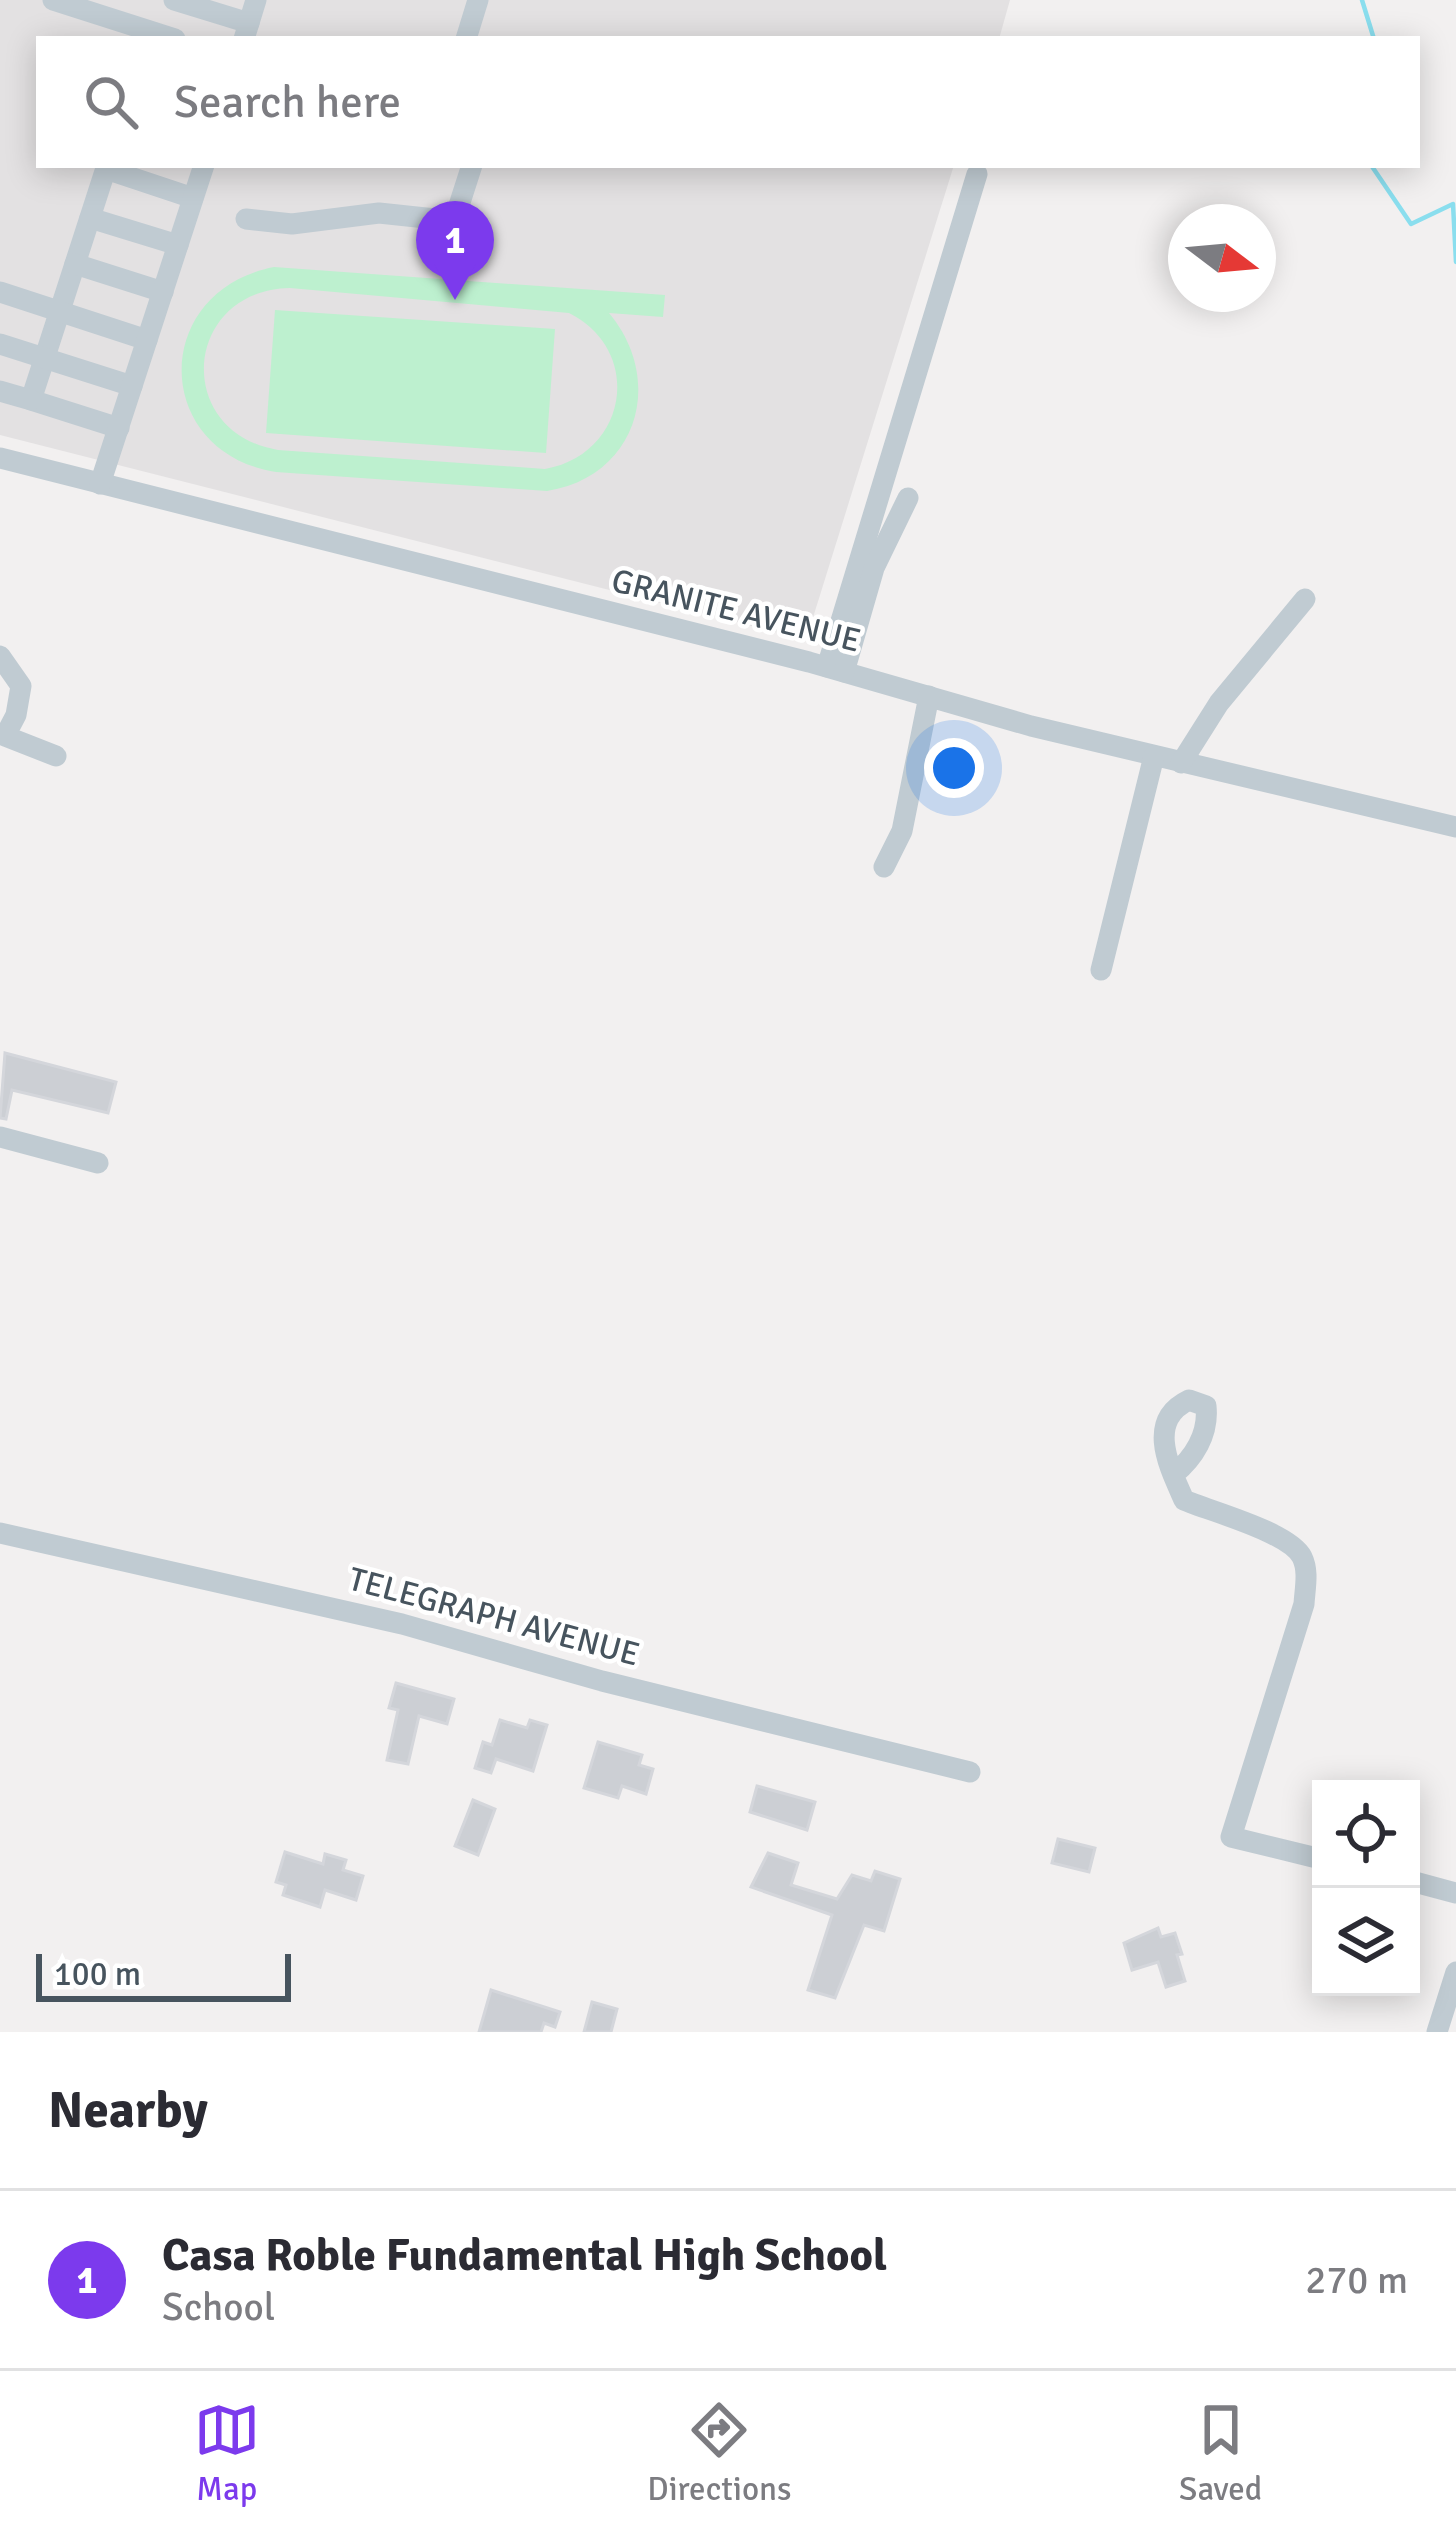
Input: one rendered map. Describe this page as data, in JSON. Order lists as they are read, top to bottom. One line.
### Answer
{"streets":{"street":["GRANITE AVENUE","TELEGRAPH AVENUE"]},"scale_bar":"100 m","north":"right","page":{"search":"Search here","pins":"1","scale":"100 m","heading":"Nearby","list":[{"mark":"1","name":"Casa Roble Fundamental High School","note":"School","value":"270 m"}],"nav":["Map","Directions","Saved"]}}
